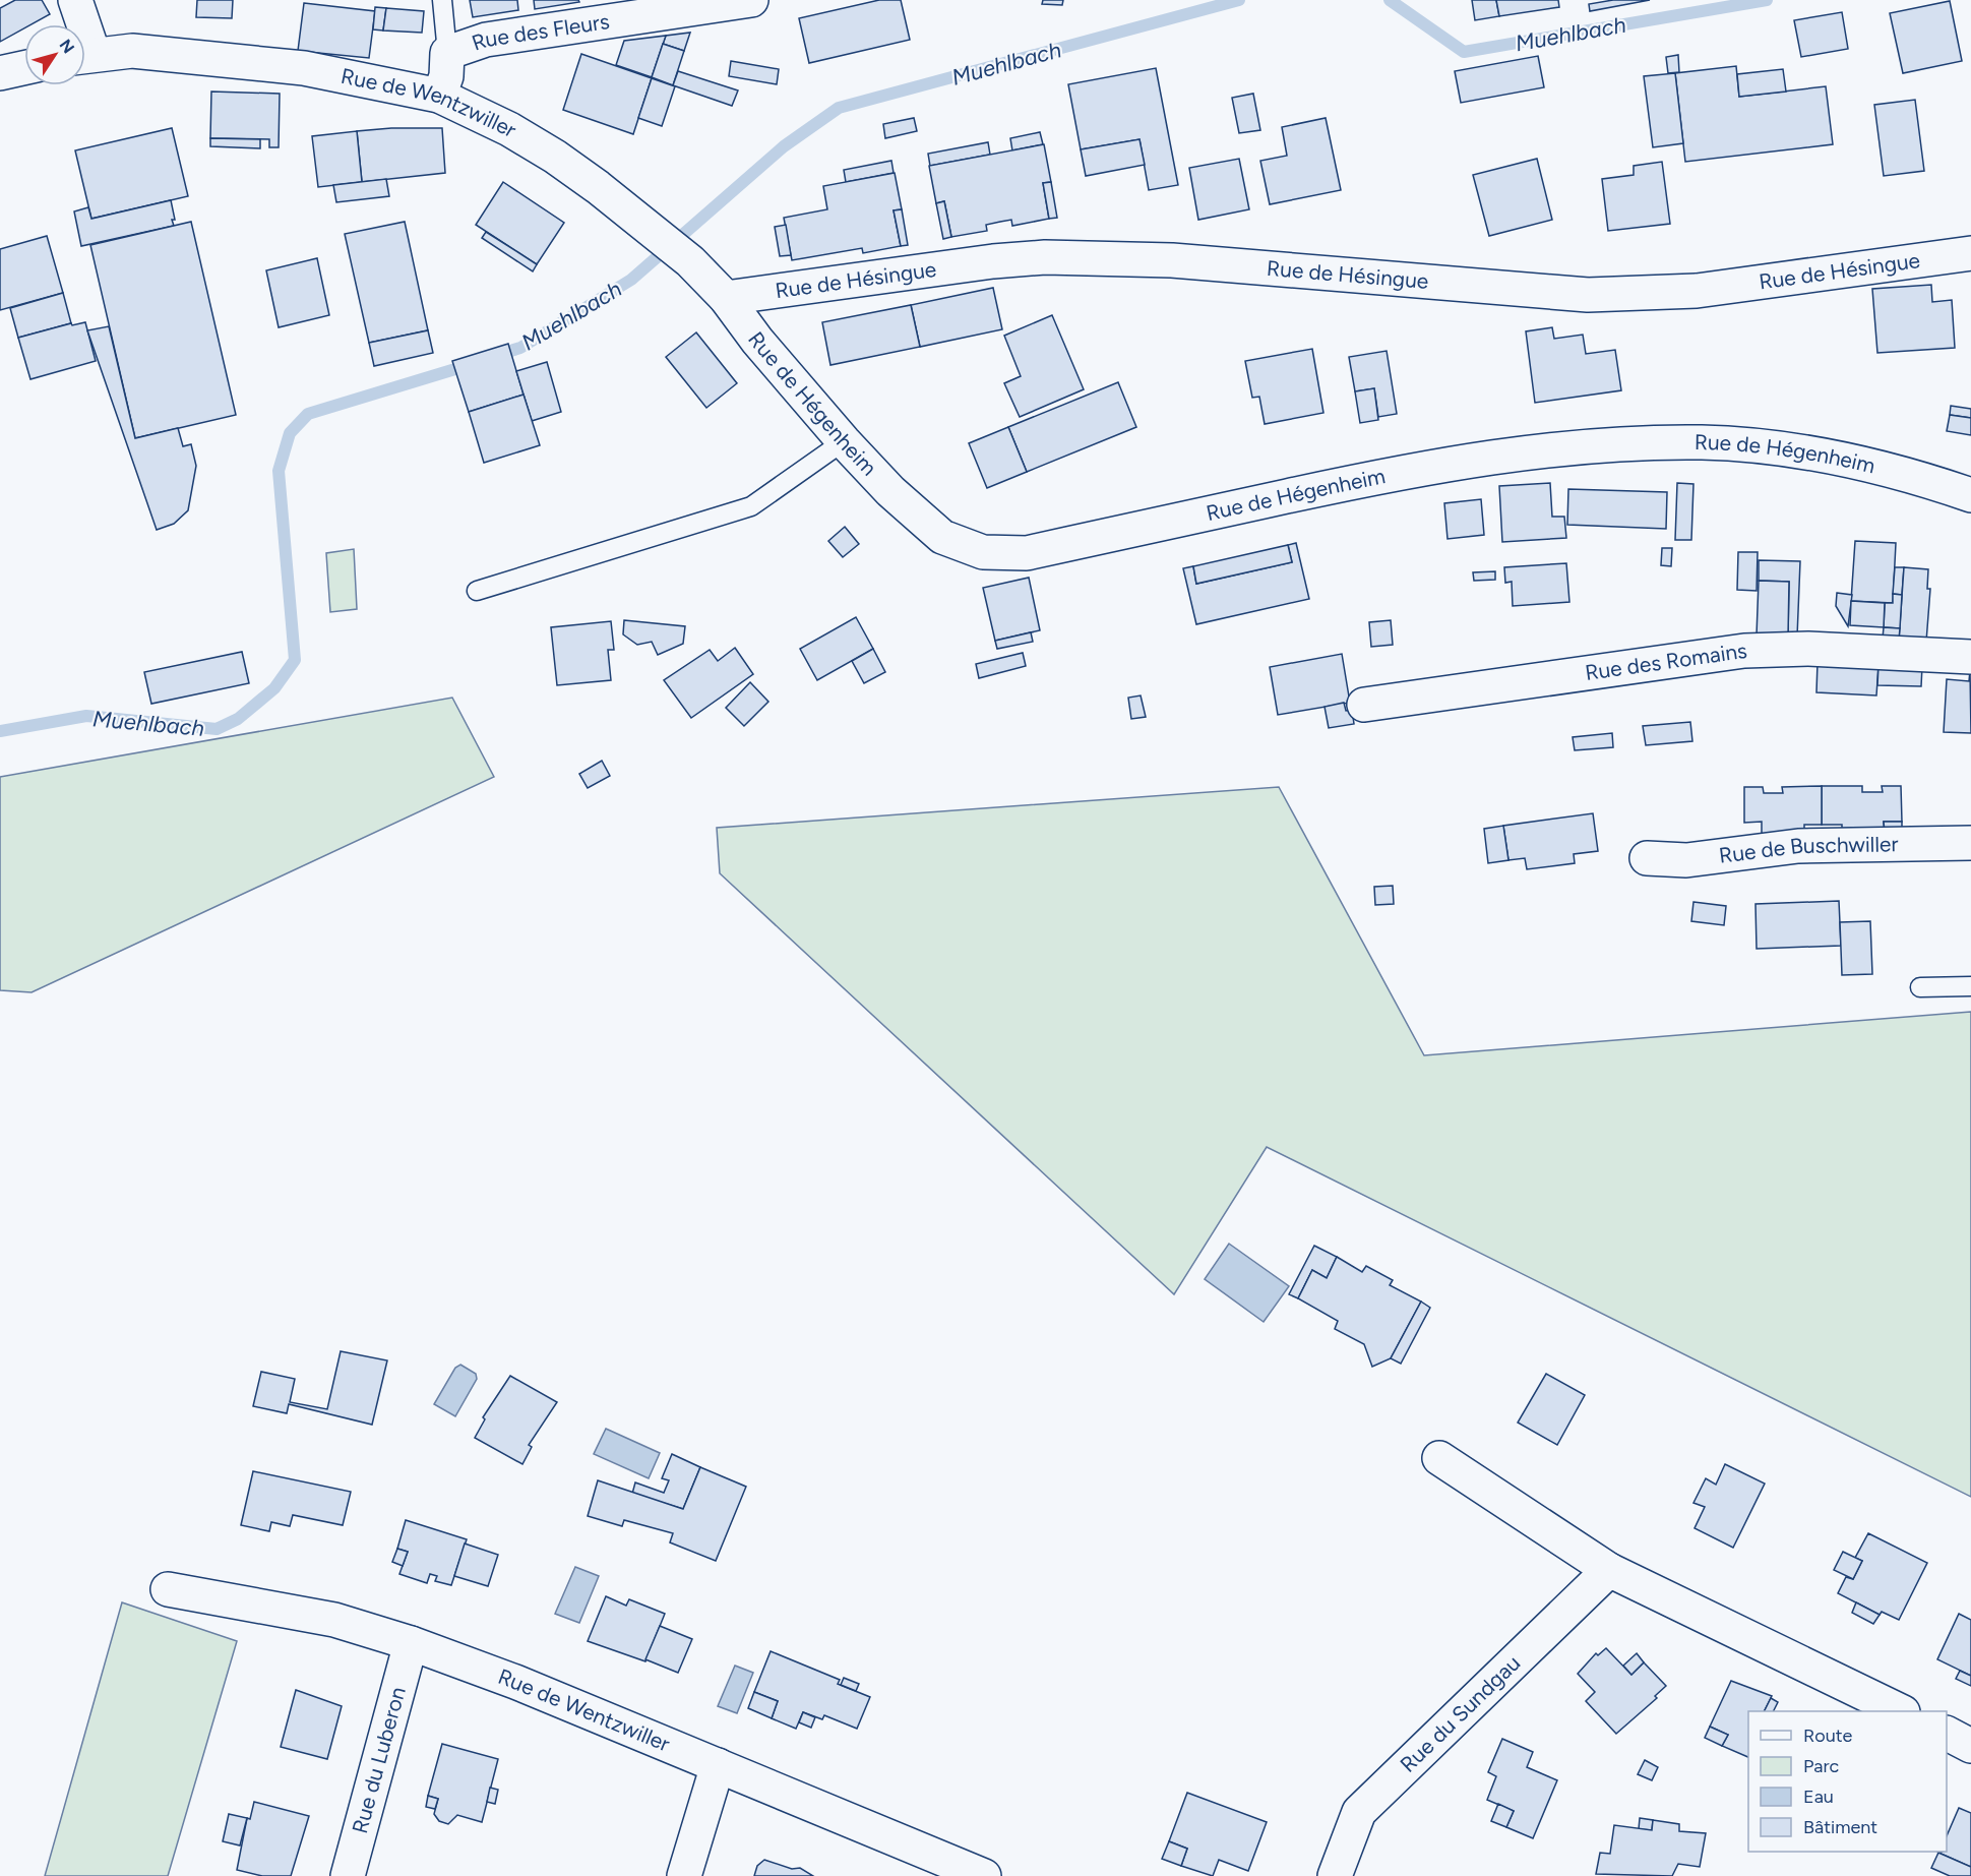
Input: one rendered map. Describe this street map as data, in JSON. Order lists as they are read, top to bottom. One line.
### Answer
{"streets":{"street":["Rue des Fleurs","Rue de Wentzwiller","Rue de Hésingue","Rue de Hégenheim","Rue des Romains","Rue de Buschwiller","Rue du Sundgau","Rue du Luberon"]},"crossings":[["Rue des Fleurs","Rue de Wentzwiller"],["Rue de Wentzwiller","Rue de Hésingue"],["Rue de Wentzwiller","Rue de Hégenheim"],["Rue de Wentzwiller","Rue du Luberon"],["Rue de Hésingue","Rue de Hégenheim"]],"water":["Muehlbach"],"legend":["Route","Parc","Eau","Bâtiment"],"north":"top right"}
